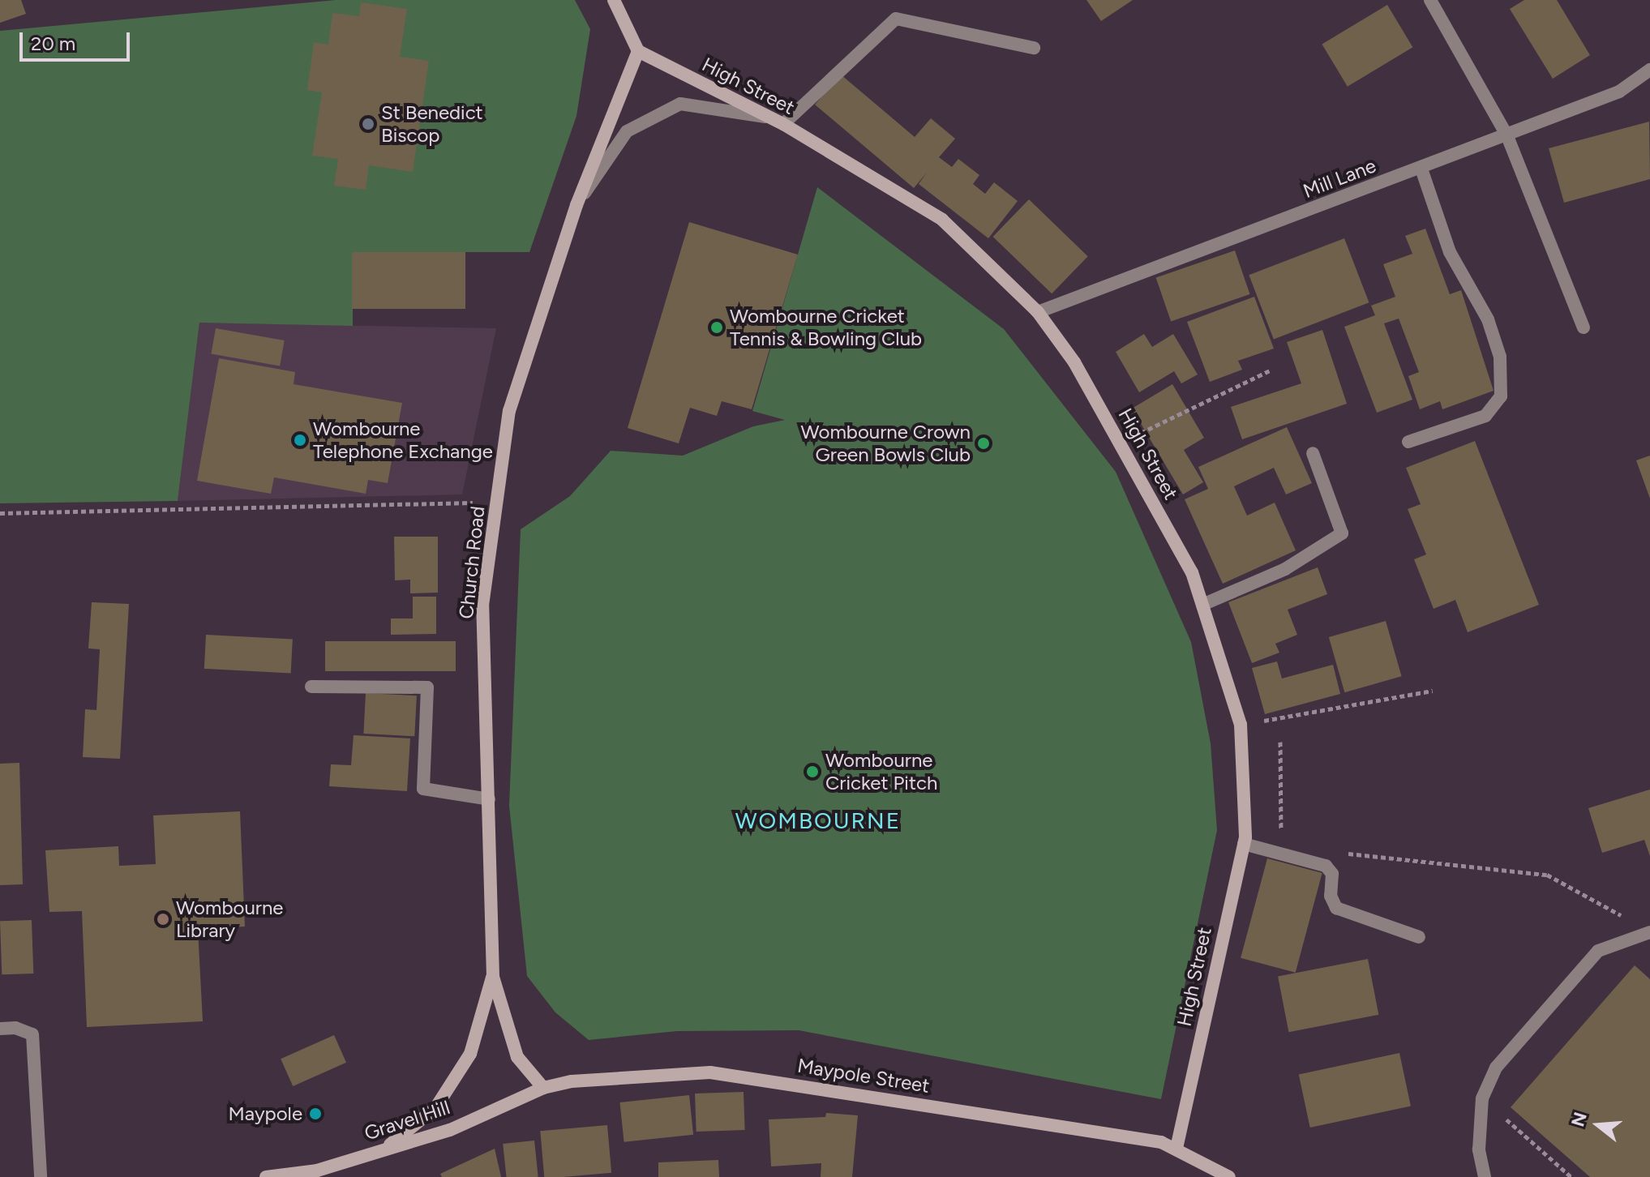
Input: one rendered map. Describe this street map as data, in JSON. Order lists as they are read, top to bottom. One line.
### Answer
{"streets":{"street":["High Street","Mill Lane","Church Road","Maypole Street","Gravel Hill"]},"crossings":[["High Street","Mill Lane"],["High Street","Church Road"],["High Street","Maypole Street"],["Church Road","Maypole Street"],["Church Road","Gravel Hill"],["Maypole Street","Gravel Hill"]],"districts":["WOMBOURNE"],"places":["St Benedict Biscop","Wombourne Cricket Tennis & Bowling Club","Wombourne Telephone Exchange","Wombourne Crown Green Bowls Club","Wombourne Cricket Pitch","Wombourne Library","Maypole"],"scale_bar":"20 m","north":"left"}
